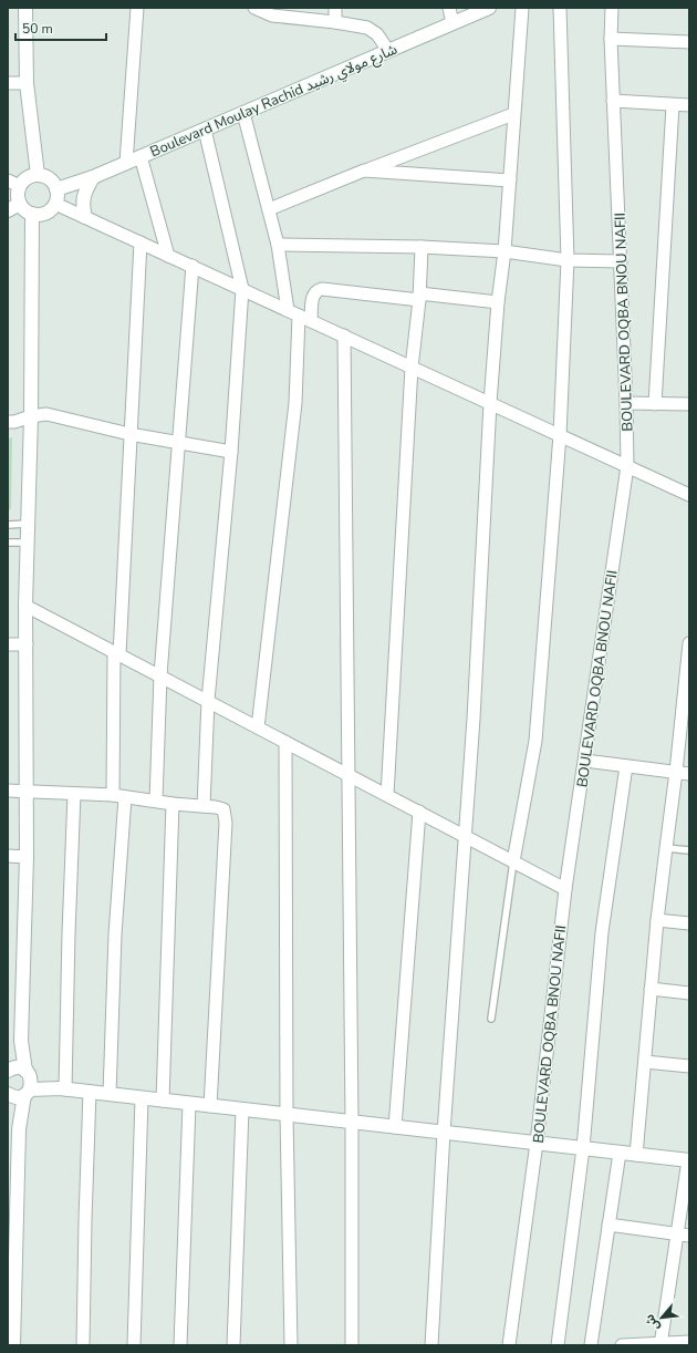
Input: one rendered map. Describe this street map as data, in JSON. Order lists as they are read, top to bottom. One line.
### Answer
{"streets":{"street":["Boulevard Moulay Rachid شارع مولاي رشيد","BOULEVARD OQBA BNOU NAFII"]},"scale_bar":"50 m","north":"bottom left"}
